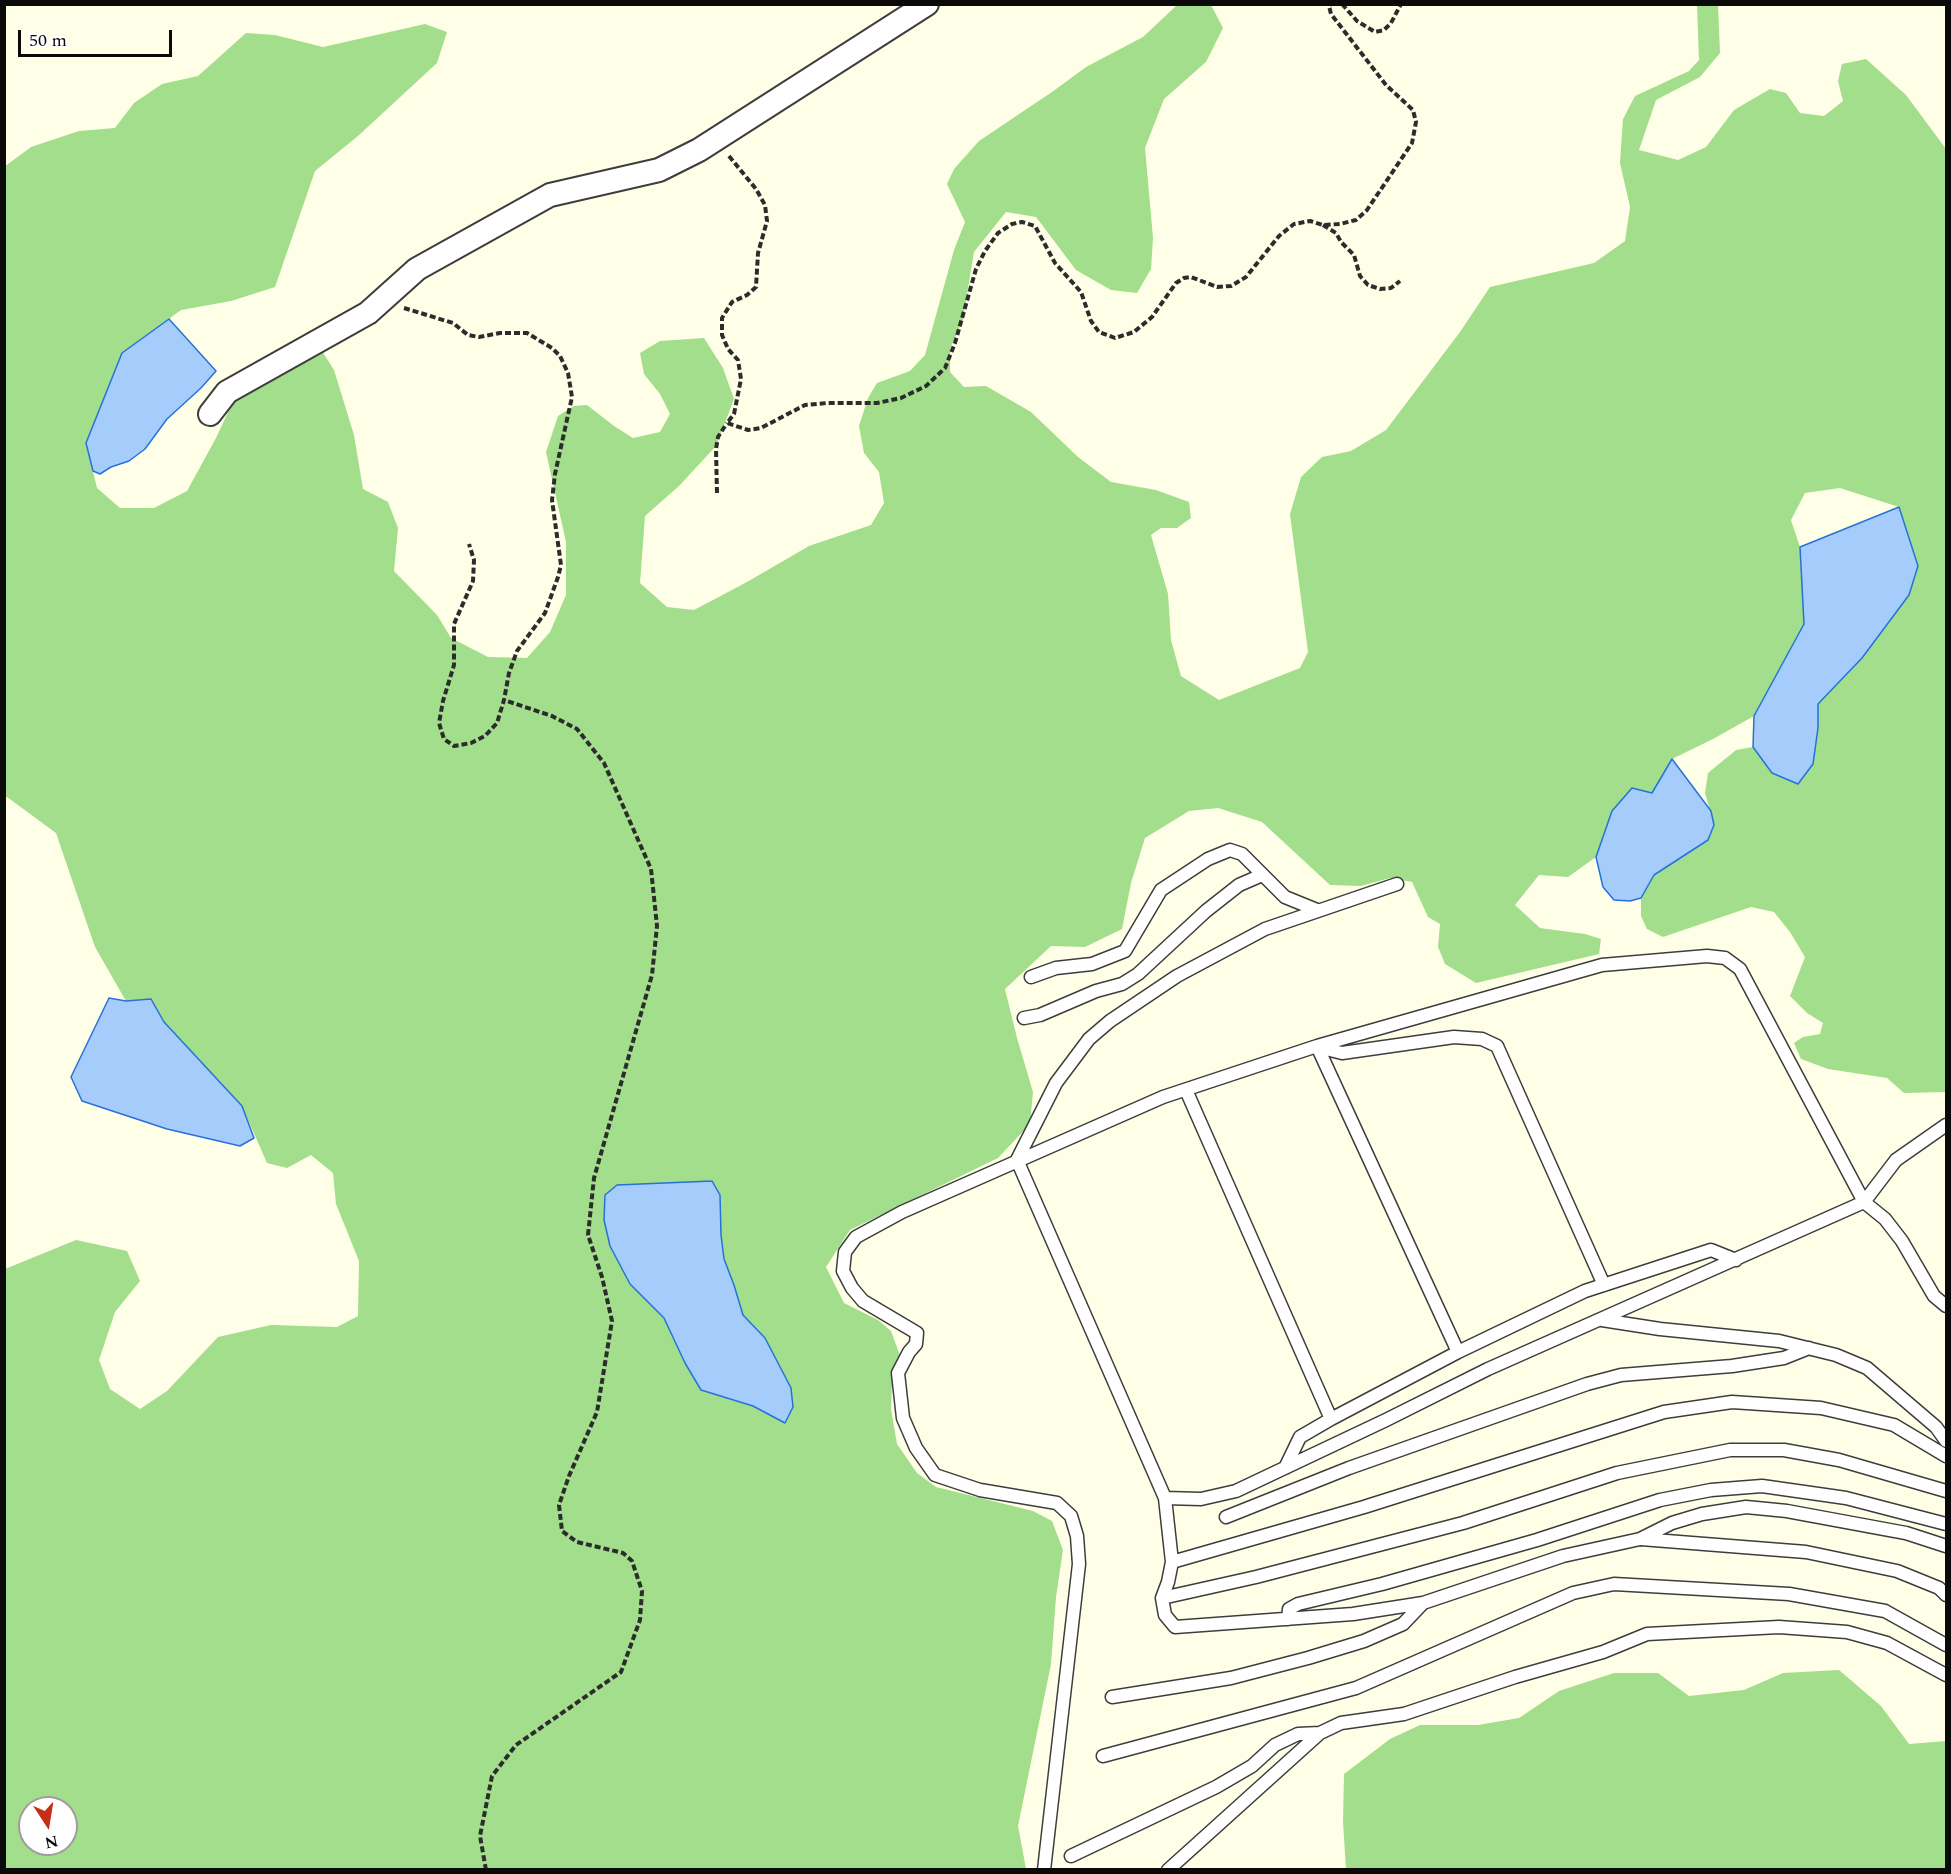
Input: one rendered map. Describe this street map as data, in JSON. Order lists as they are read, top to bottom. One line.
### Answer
{"scale_bar":"50 m","north":"bottom"}
